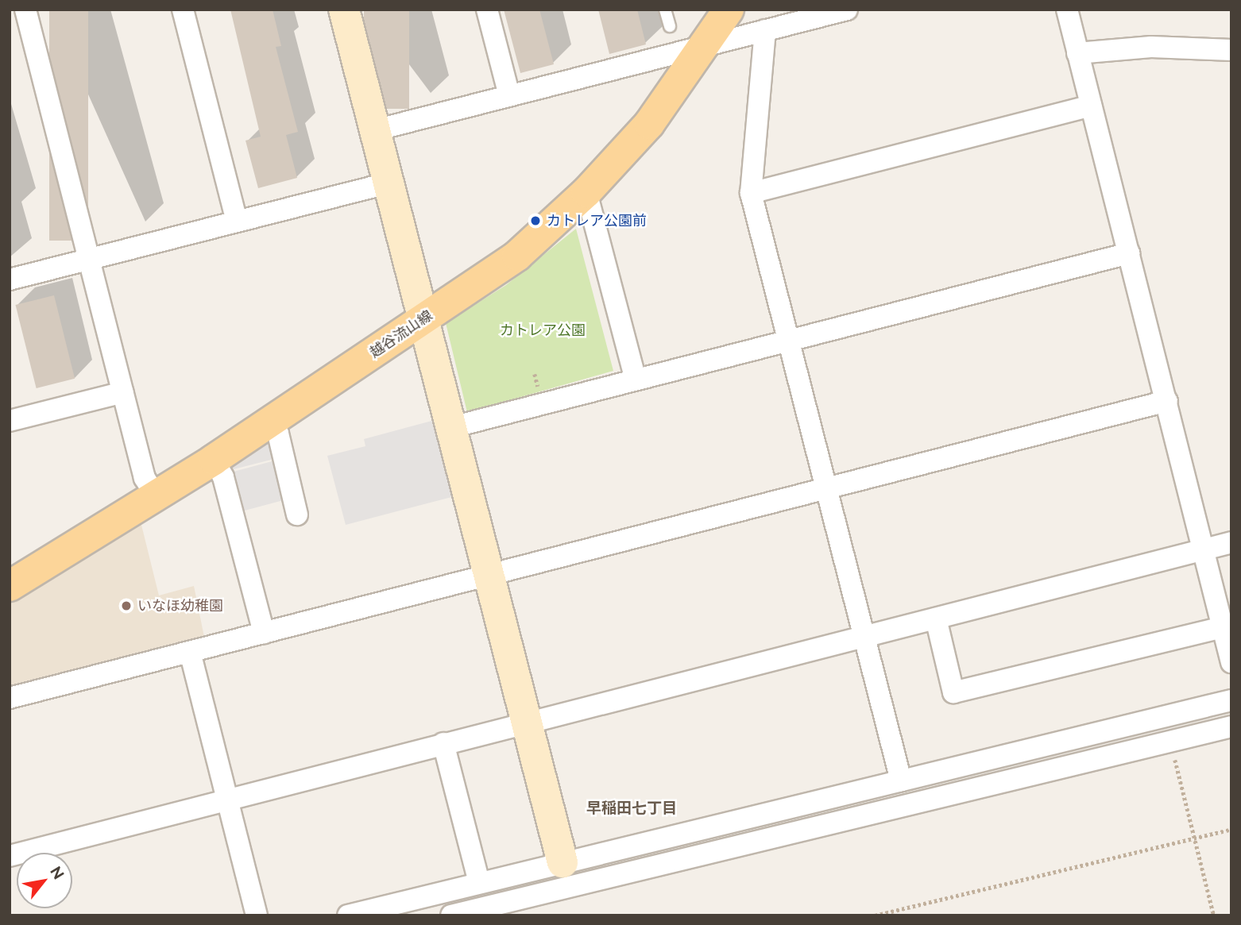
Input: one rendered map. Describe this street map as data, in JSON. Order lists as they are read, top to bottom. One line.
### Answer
{"streets":{"main road":["越谷流山線"]},"districts":["早稲田七丁目"],"parks":["カトレア公園"],"places":["カトレア公園前","いなほ幼稚園"],"north":"top right"}
